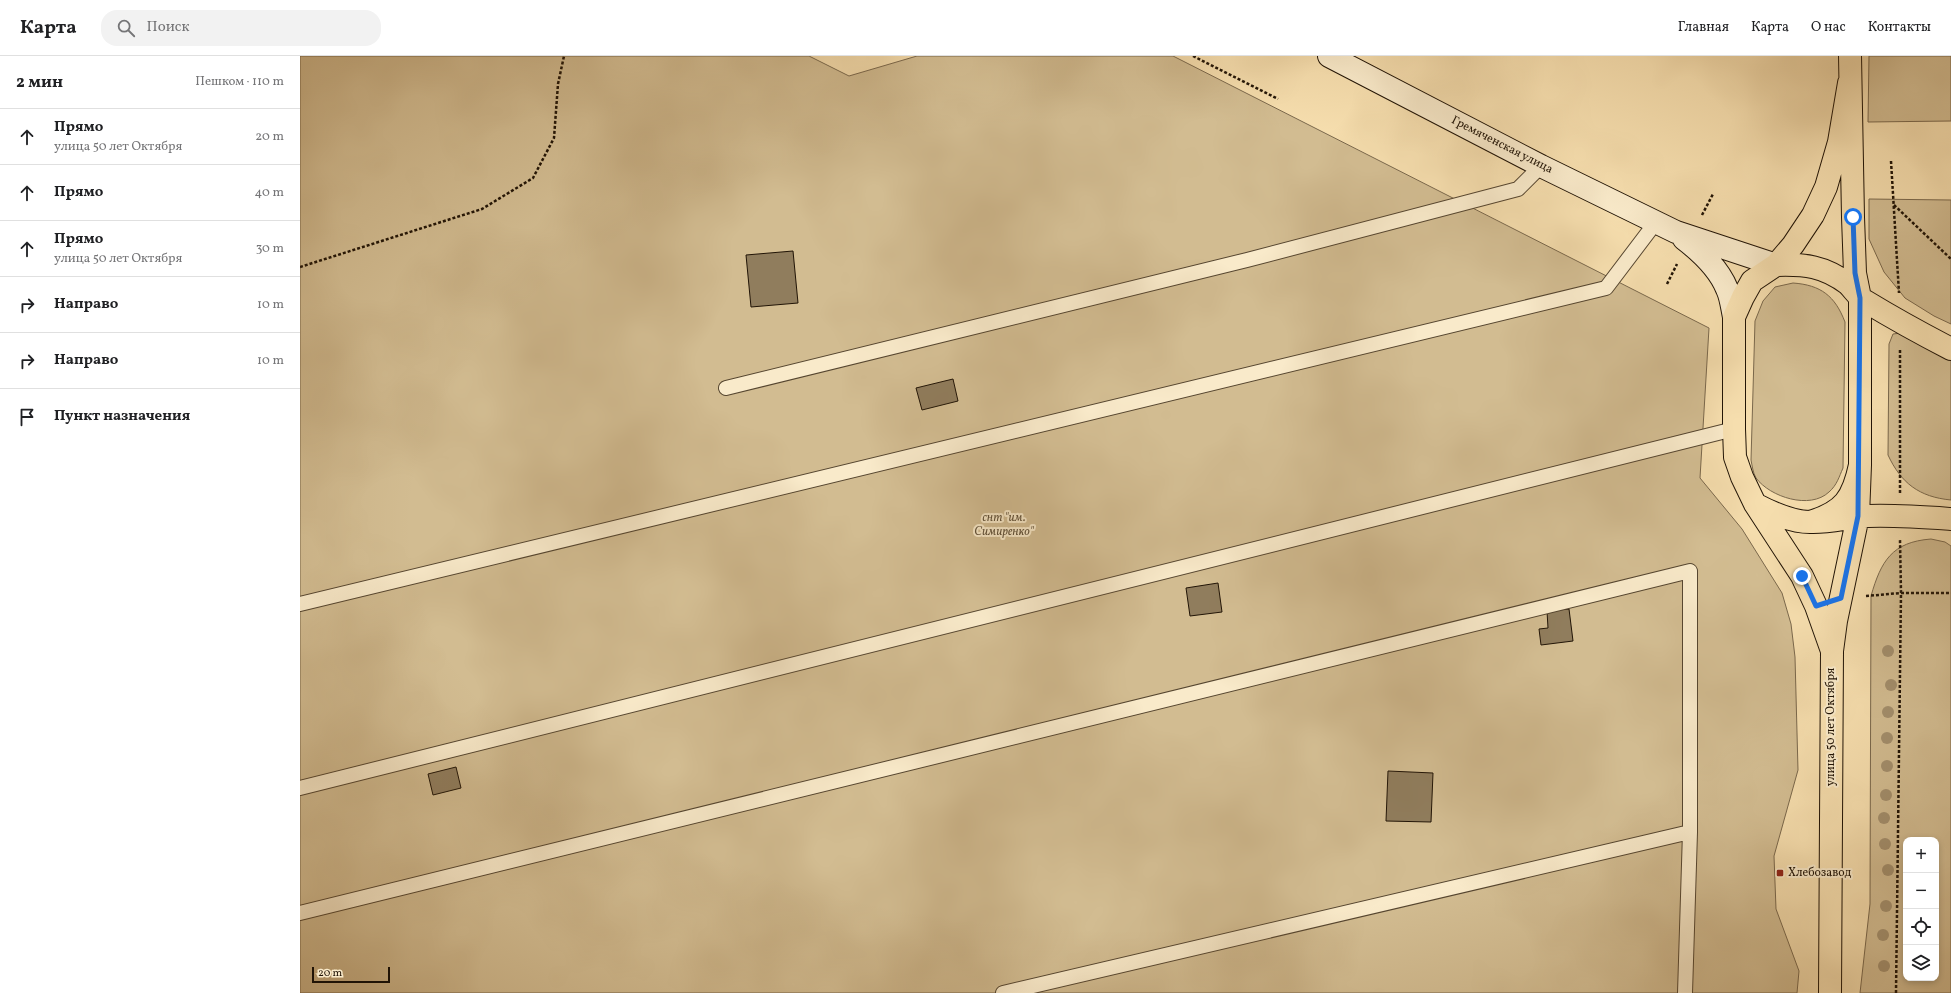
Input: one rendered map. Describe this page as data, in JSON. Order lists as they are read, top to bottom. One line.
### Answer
{"streets":{"main road":["Гремяченская улица","улица 50 лет Октября"]},"parks":["снт \"им. Симиренко\""],"places":{"transit":["Хлебозавод"]},"scale_bar":"20 m","page":{"header":"Карта","search":"Поиск","nav":["Главная","Карта","О нас","Контакты"],"heading":["2 мин","Пешком · 110 m"],"list":[["Прямо","улица 50 лет Октября","20 m"],["Прямо","40 m"],["Прямо","улица 50 лет Октября","30 m"],["Направо","10 m"],["Направо","10 m"],"Пункт назначения"],"map_buttons":["+","−"],"scale":"20 m"}}
